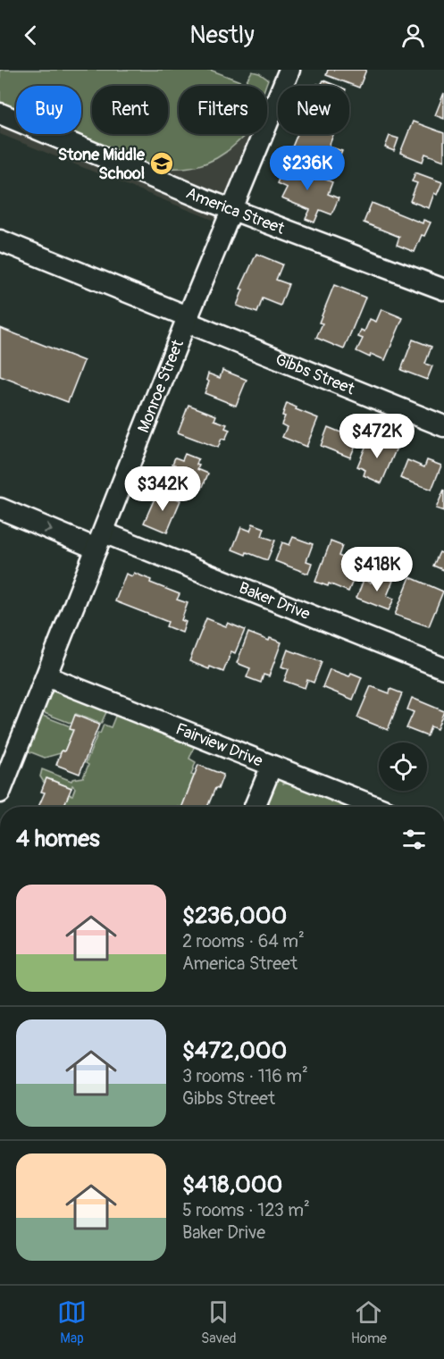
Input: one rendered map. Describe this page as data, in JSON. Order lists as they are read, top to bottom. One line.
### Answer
{"streets":{"street":["America Street","Gibbs Street","Monroe Street","Baker Drive","Fairview Drive"]},"crossings":[["America Street","Monroe Street"],["Gibbs Street","Monroe Street"],["Monroe Street","Baker Drive"],["Monroe Street","Fairview Drive"]],"places":{"school or university":["Stone Middle School"]},"page":{"header":"Nestly","chip":["Buy","Rent","Filters","New"],"price":["$236K","$472K","$342K","$418K"],"heading":"4 homes","list":[{"name":"$236,000","note":"2 rooms · 64 m² · America Street"},{"name":"$472,000","note":"3 rooms · 116 m² · Gibbs Street"},{"name":"$418,000","note":"5 rooms · 123 m² · Baker Drive"}],"tabs":["Map","Saved","Home"]}}
